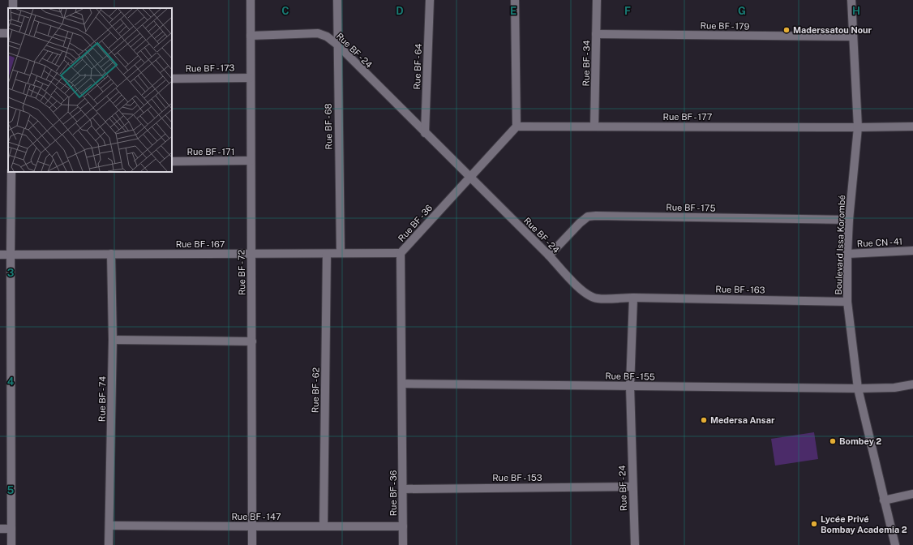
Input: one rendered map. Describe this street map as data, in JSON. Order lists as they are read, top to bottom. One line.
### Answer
{"streets":{"street":["Rue BF - 179","Rue BF - 24","Rue BF - 34","Rue BF - 64","Rue BF - 173","Rue BF - 177","Rue BF - 68","Rue BF - 171","Rue BF - 175","Rue BF - 36","Rue CN - 41","Rue BF - 167","Boulevard Issa Korombé","Rue BF - 72","Rue BF - 163","Rue BF - 155","Rue BF - 62","Rue BF - 74","Rue BF - 153","Rue BF - 147"]},"crossings":[["Rue BF - 179","Rue BF - 34"],["Rue BF - 179","Boulevard Issa Korombé"],["Rue BF - 24","Rue BF - 64"],["Rue BF - 24","Rue BF - 68"],["Rue BF - 24","Rue BF - 175"],["Rue BF - 24","Rue BF - 36"],["Rue BF - 24","Rue BF - 72"],["Rue BF - 24","Rue BF - 163"],["Rue BF - 24","Rue BF - 155"],["Rue BF - 24","Rue BF - 153"],["Rue BF - 34","Rue BF - 177"],["Rue BF - 173","Rue BF - 72"],["Rue BF - 177","Rue BF - 36"],["Rue BF - 177","Boulevard Issa Korombé"],["Rue BF - 68","Rue BF - 167"],["Rue BF - 171","Rue BF - 72"],["Rue BF - 175","Boulevard Issa Korombé"],["Rue BF - 36","Rue BF - 167"],["Rue BF - 36","Rue BF - 155"],["Rue BF - 36","Rue BF - 153"],["Rue BF - 36","Rue BF - 147"],["Rue CN - 41","Boulevard Issa Korombé"],["Rue BF - 167","Rue BF - 72"],["Rue BF - 167","Rue BF - 62"],["Rue BF - 167","Rue BF - 74"],["Boulevard Issa Korombé","Rue BF - 163"],["Boulevard Issa Korombé","Rue BF - 155"],["Rue BF - 72","Rue BF - 147"],["Rue BF - 62","Rue BF - 147"],["Rue BF - 74","Rue BF - 147"]],"places":["Maderssatou Nour","Medersa Ansar","Bombey 2","Lycée Privé Bombay Academia 2"],"grid":{"columns":["C","D","E","F","G","H"],"rows":["3","4","5"]}}
